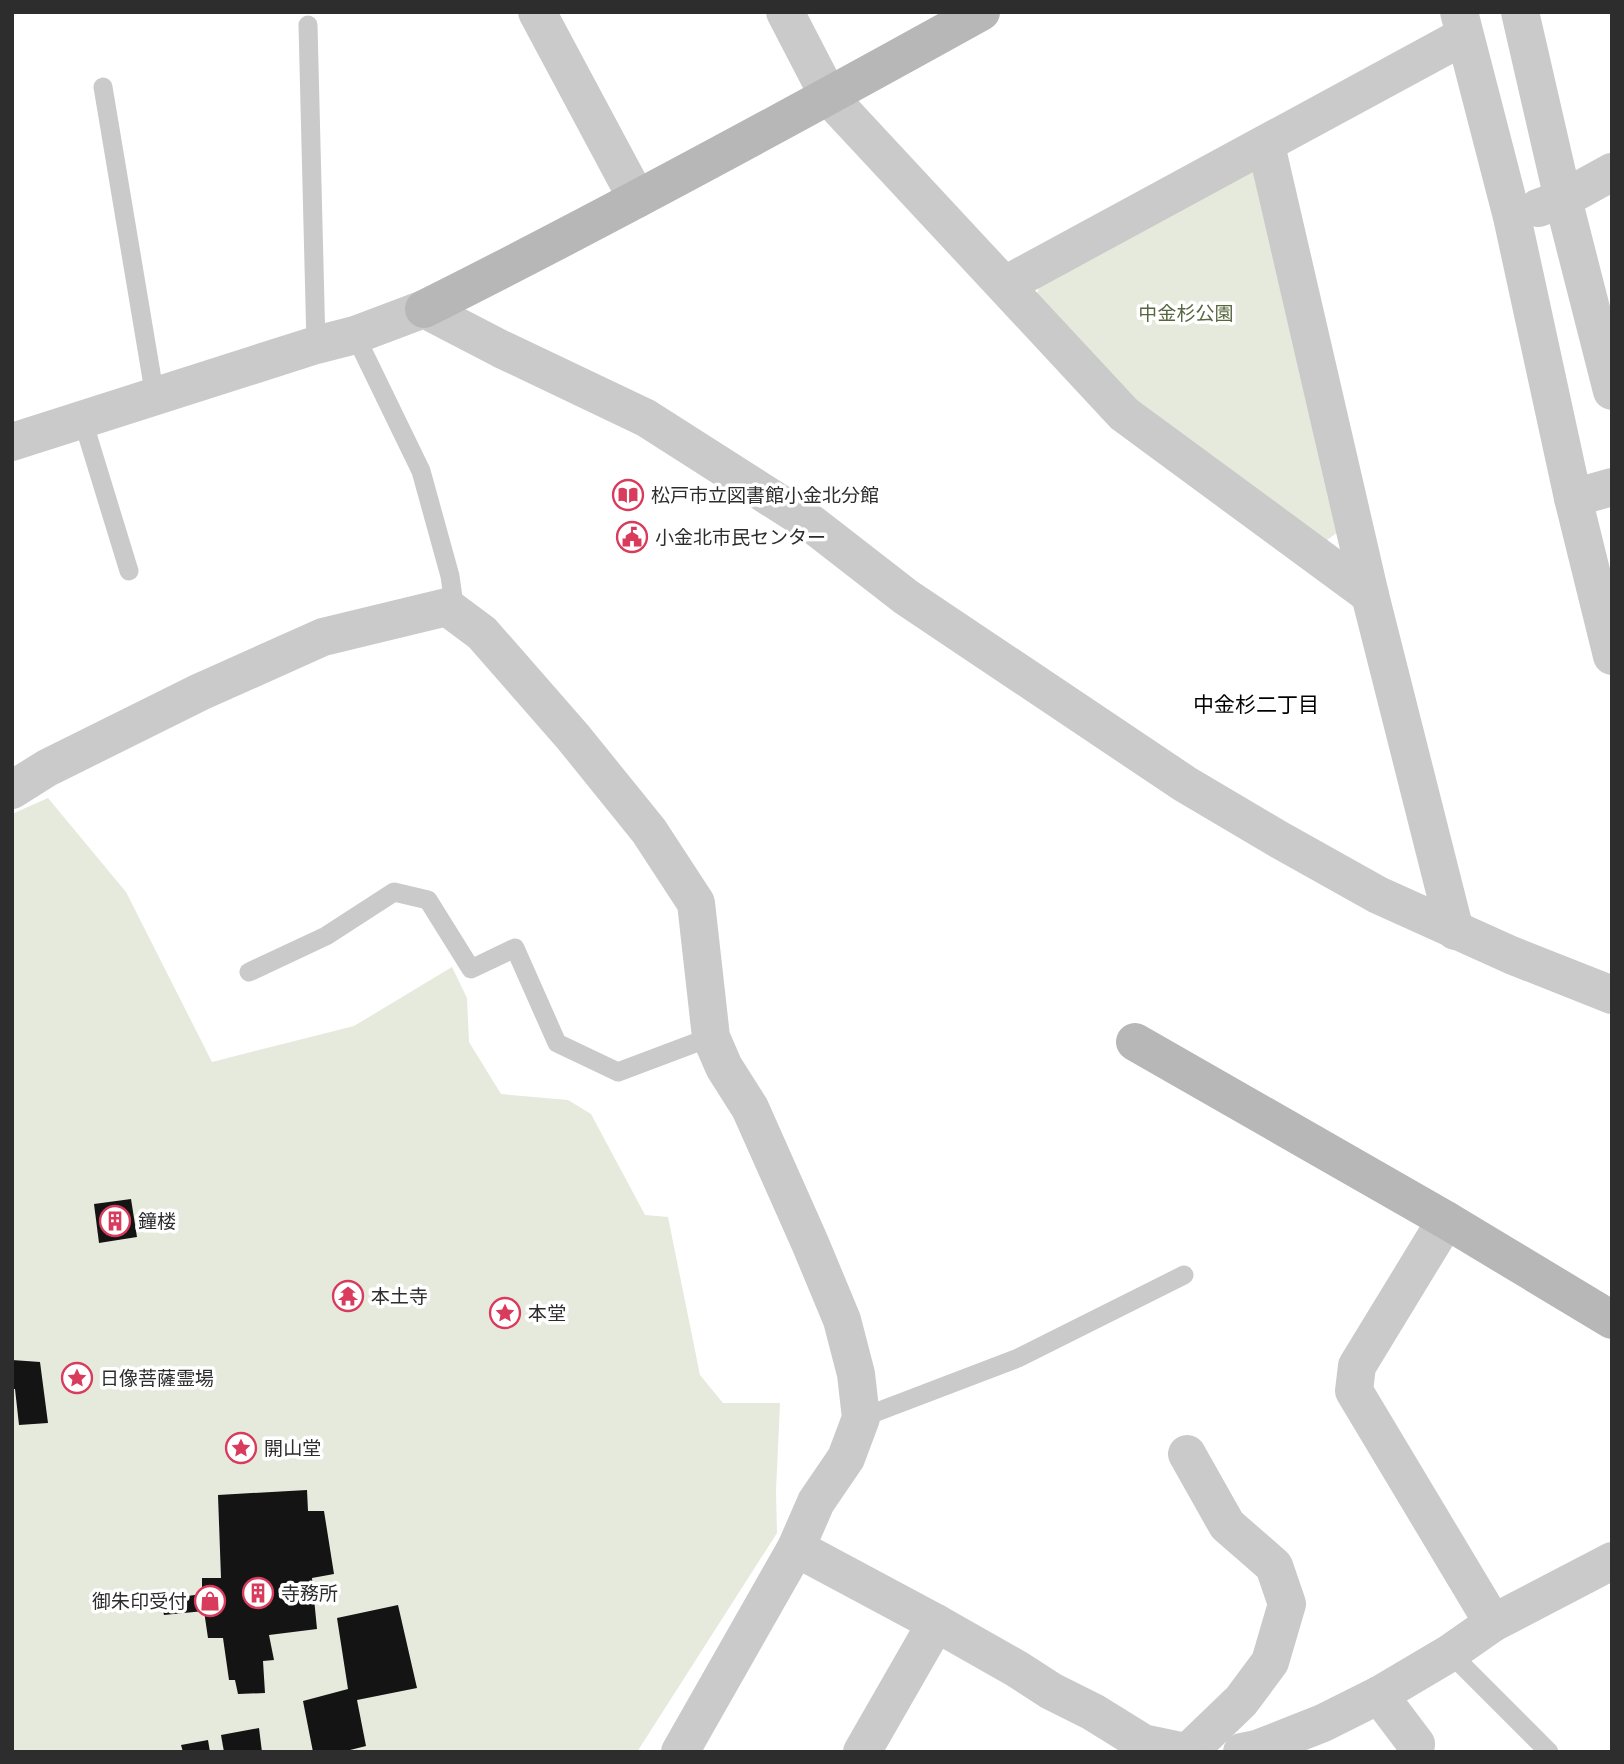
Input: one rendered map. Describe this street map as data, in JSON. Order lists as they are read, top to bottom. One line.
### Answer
{"districts":["中金杉二丁目"],"parks":["中金杉公園"],"places":{"library":["松戸市立図書館小金北分館"],"public building":["小金北市民センター"],"building":["鐘楼","寺務所"],"temple":["本土寺"],"place":["本堂","日像菩薩霊場","開山堂"],"shop":["御朱印受付"]}}
